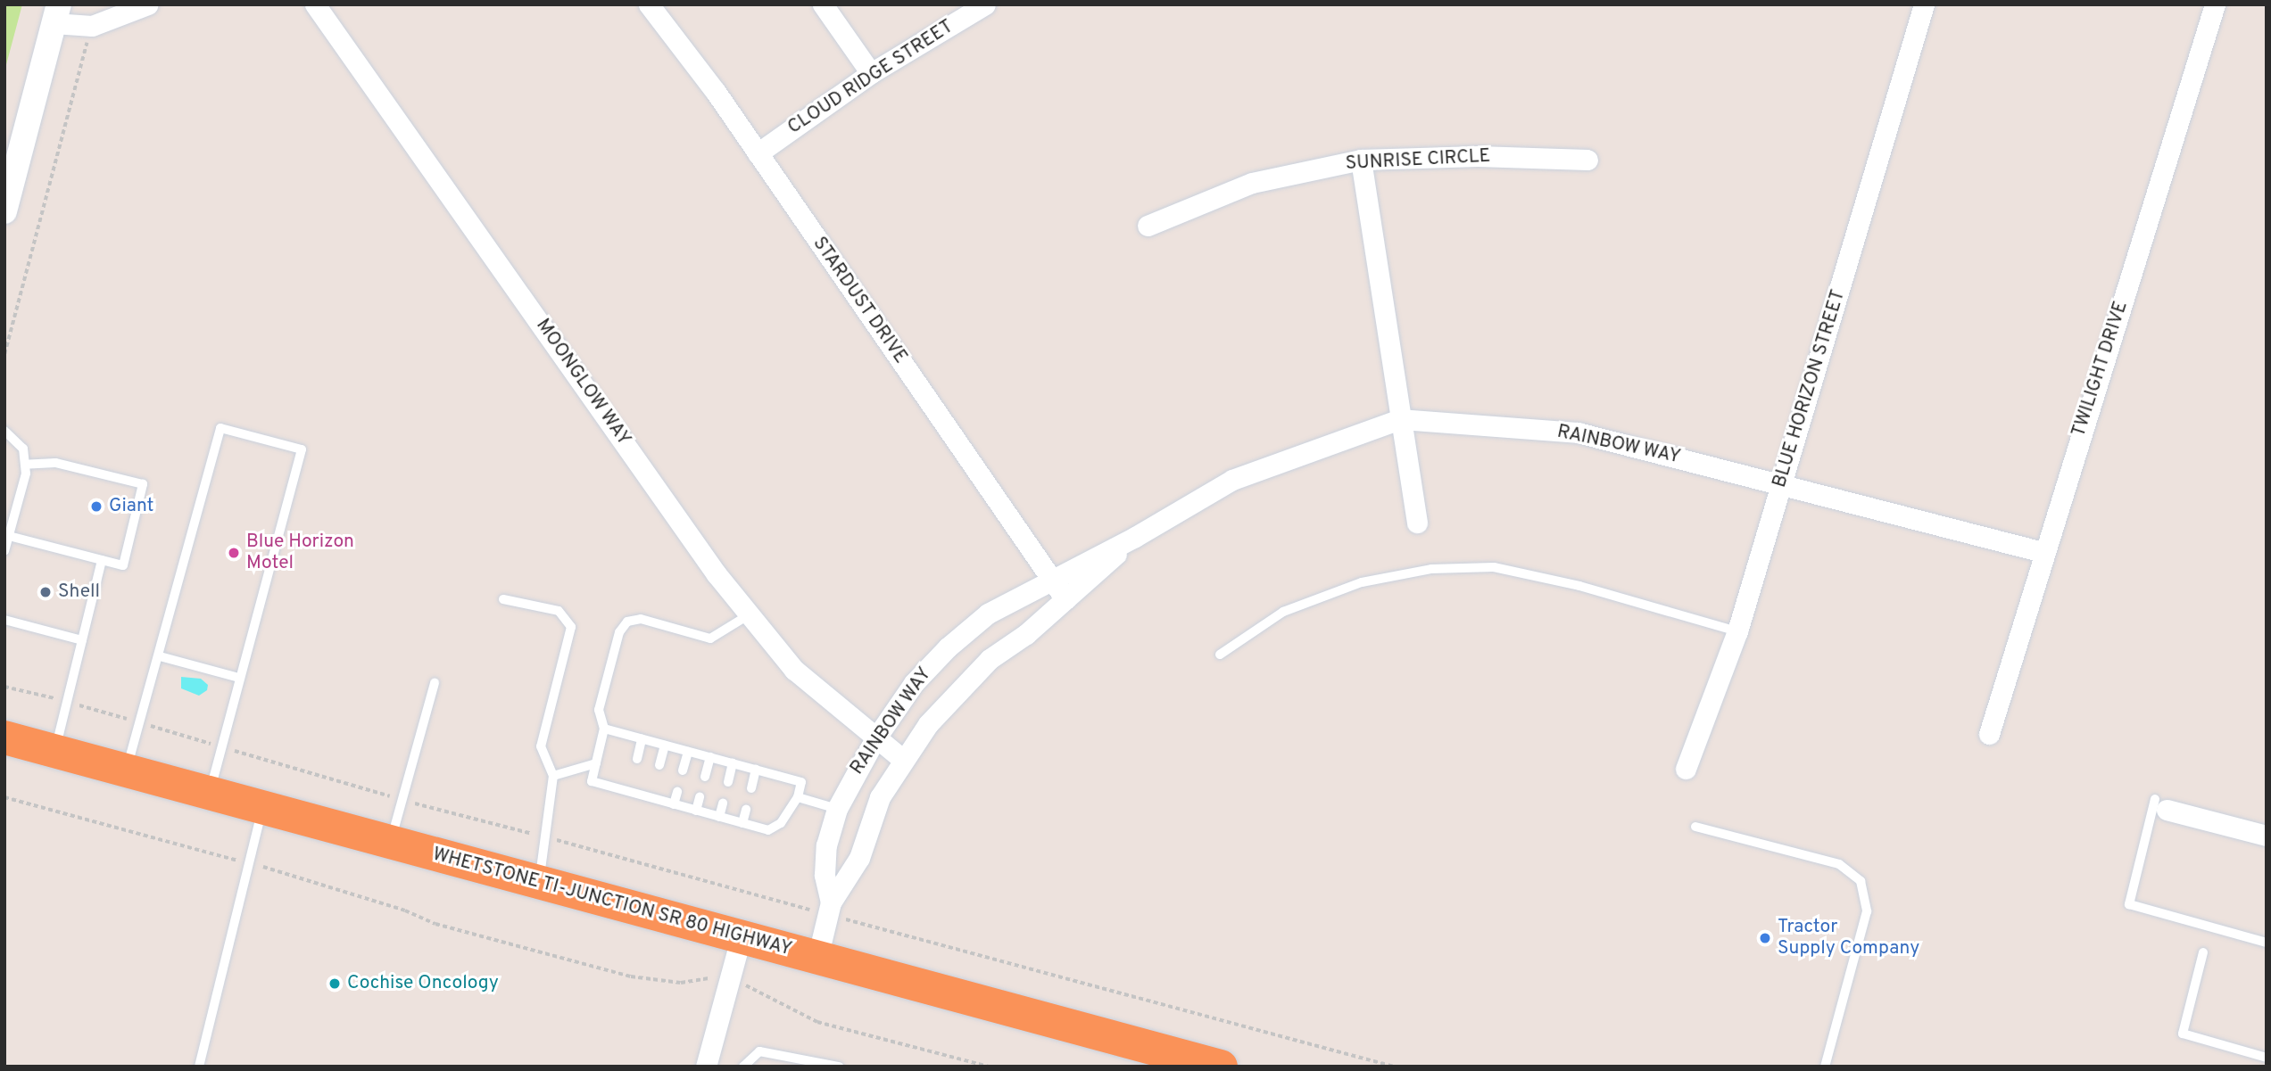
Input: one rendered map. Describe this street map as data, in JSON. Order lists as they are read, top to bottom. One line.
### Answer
{"streets":{"highway":["WHETSTONE TI-JUNCTION SR 80 HIGHWAY"],"street":["CLOUD RIDGE STREET","SUNRISE CIRCLE","STARDUST DRIVE","TWILIGHT DRIVE","MOONGLOW WAY","BLUE HORIZON STREET","RAINBOW WAY"]},"crossings":[["CLOUD RIDGE STREET","STARDUST DRIVE"],["STARDUST DRIVE","RAINBOW WAY"],["TWILIGHT DRIVE","RAINBOW WAY"],["MOONGLOW WAY","RAINBOW WAY"],["BLUE HORIZON STREET","RAINBOW WAY"],["RAINBOW WAY","WHETSTONE TI-JUNCTION SR 80 HIGHWAY"]],"places":["Giant","Blue Horizon Motel","Shell","Tractor Supply Company","Cochise Oncology"]}
